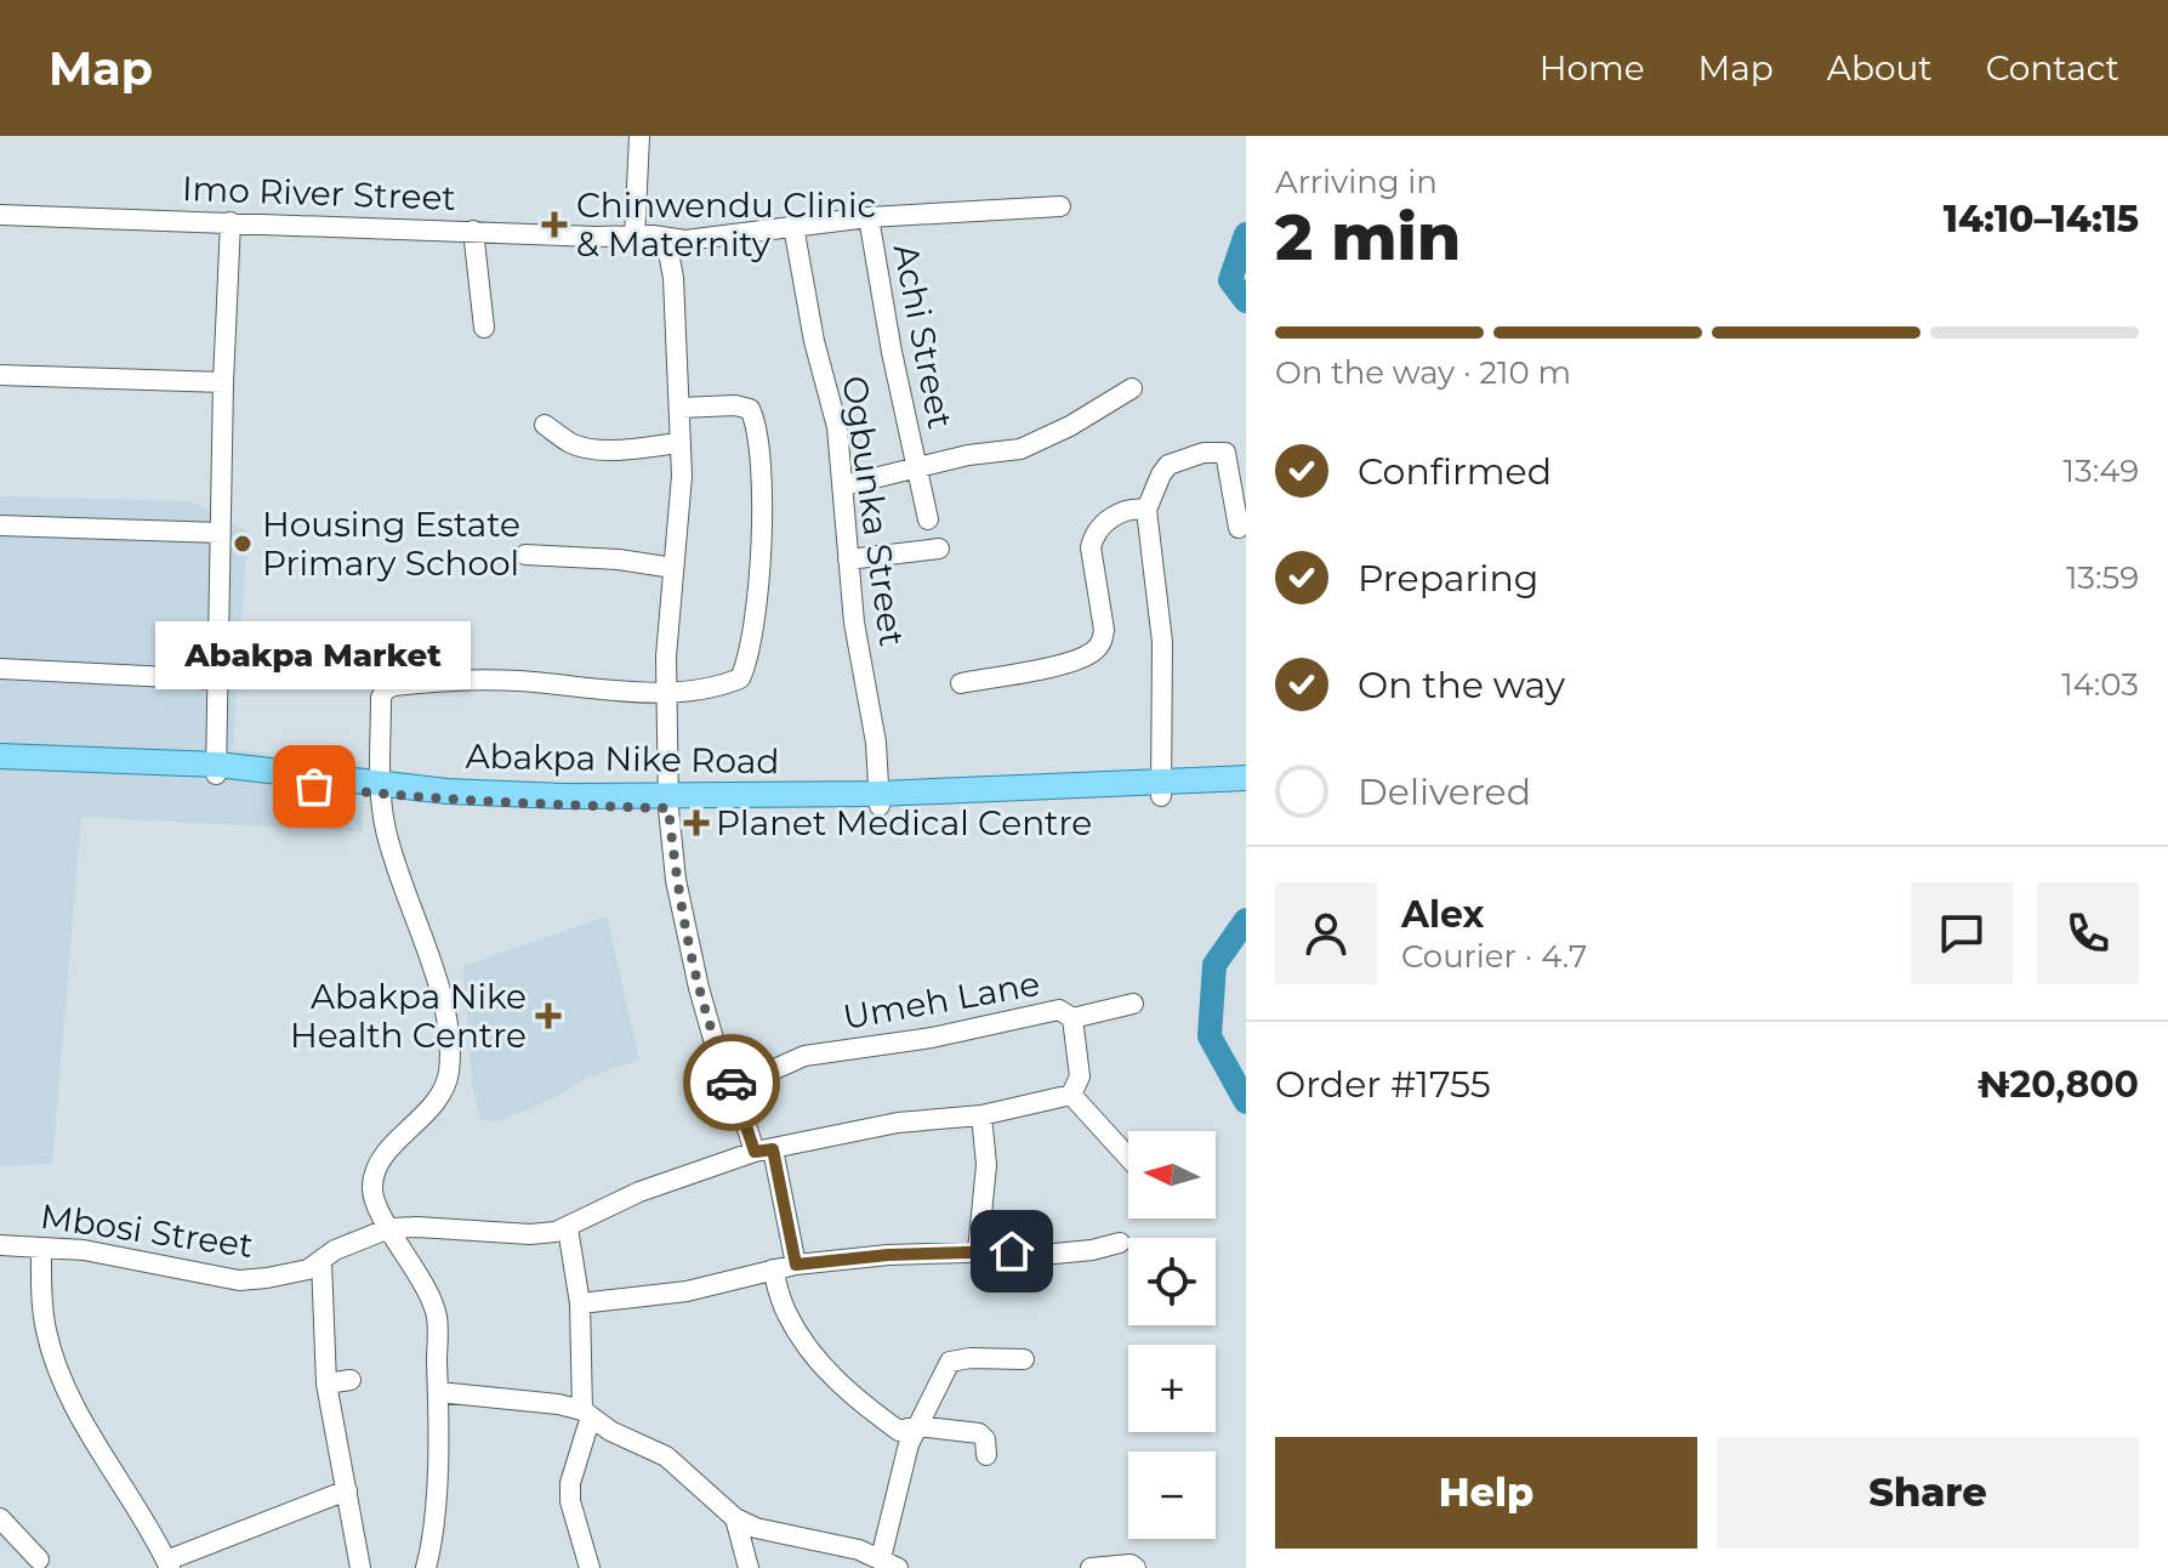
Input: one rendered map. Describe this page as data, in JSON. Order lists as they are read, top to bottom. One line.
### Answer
{"streets":{"main road":["Abakpa Nike Road"],"street":["Imo River Street","Achi Street","Ogbunka Street","Umeh Lane","Mbosi Street"]},"crossings":[["Imo River Street","Achi Street"],["Imo River Street","Ogbunka Street"],["Ogbunka Street","Abakpa Nike Road"]],"places":{"health":["Chinwendu Clinic & Maternity","Planet Medical Centre","Abakpa Nike Health Centre"],"other":["Housing Estate Primary School","Abakpa Market"]},"north":"left","page":{"header":"Map","nav":["Home","Map","About","Contact"],"heading":["2 min","Arriving in","14:10–14:15"],"panel":["Alex","Courier · 4.7","Order #1755","₦20,800"],"bar":"On the way · 210 m","list":[["Confirmed","13:49"],["Preparing","13:59"],["On the way","14:03"],"Delivered"],"bubble":"Abakpa Market","map_buttons":["+","−"],"buttons":["Help","Share"]}}
